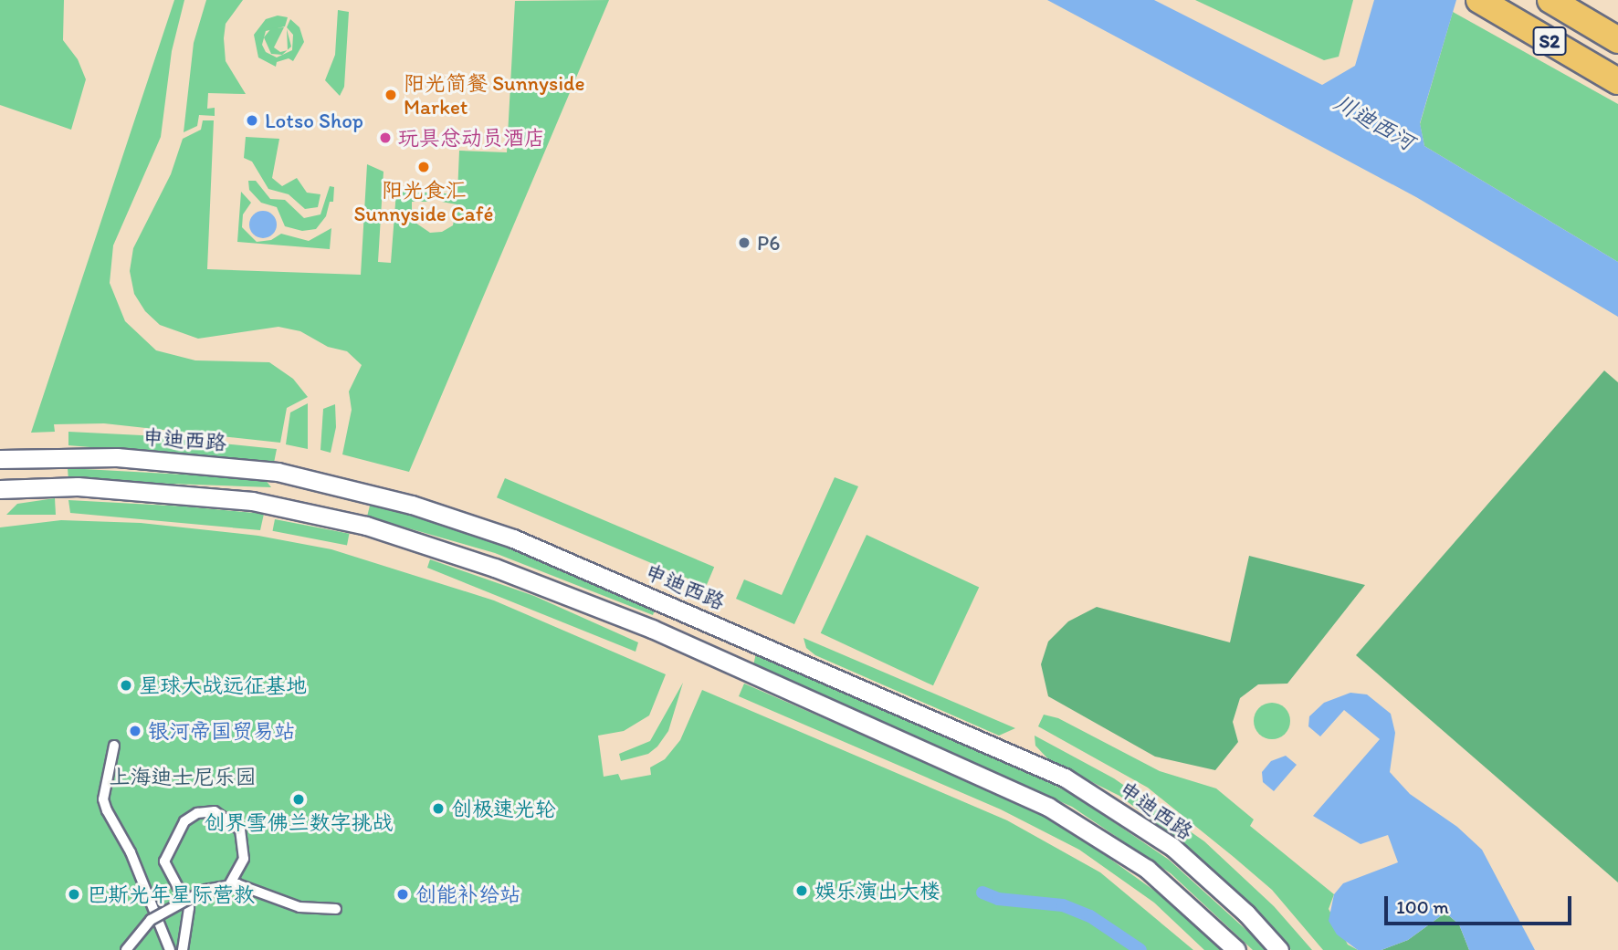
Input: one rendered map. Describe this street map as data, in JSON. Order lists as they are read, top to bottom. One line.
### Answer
{"streets":{"highway":["S2"],"street":["申迪西路"]},"water":["川迪西河"],"parks":["上海迪士尼乐园"],"places":["阳光简餐 Sunnyside Market","Lotso Shop","玩具总动员酒店","阳光食汇 Sunnyside Café","P6","星球大战远征基地","银河帝国贸易站","创界雪佛兰数字挑战","创极速光轮","娱乐演出大楼","巴斯光年星际营救","创能补给站"],"scale_bar":"100 m"}
